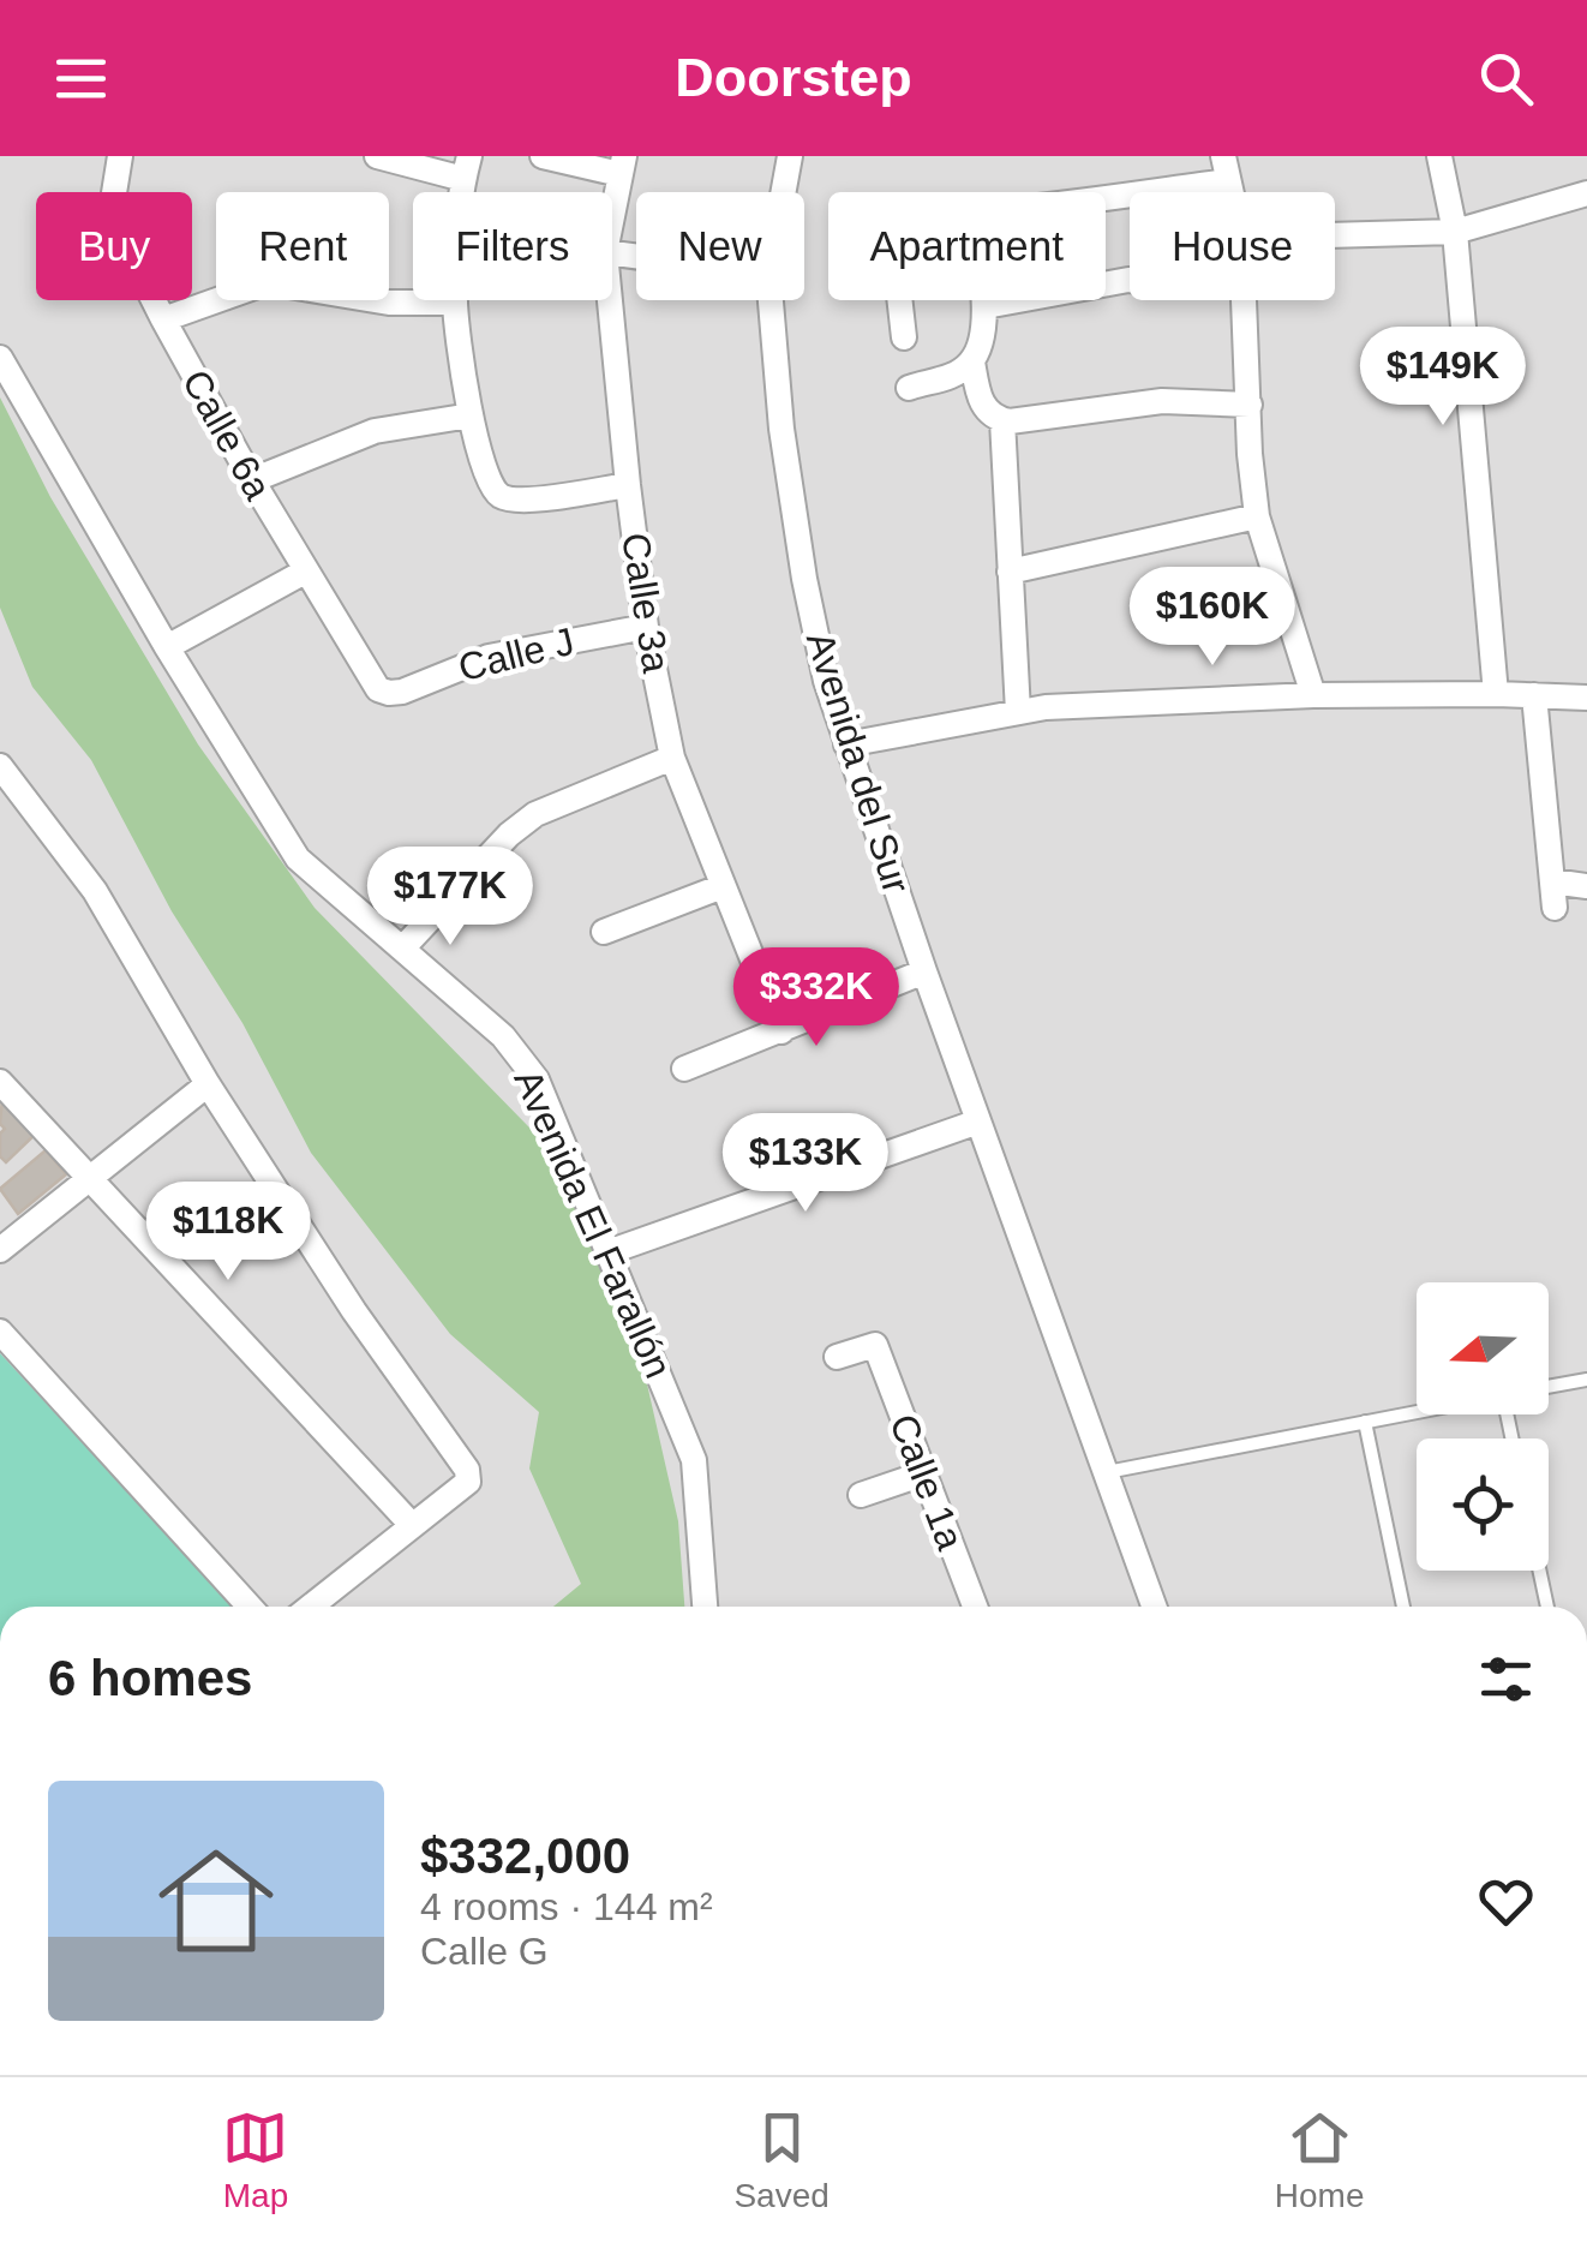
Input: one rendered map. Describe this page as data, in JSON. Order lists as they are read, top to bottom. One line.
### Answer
{"streets":{"street":["Calle 6a","Calle 3a","Calle J","Avenida del Sur","Avenida El Farallón","Calle 1a"]},"crossings":[["Calle 6a","Calle J"],["Calle 3a","Calle J"]],"north":"left","page":{"header":"Doorstep","chip":["Buy","Rent","Filters","New","Apartment","House"],"price":["$149K","$160K","$177K","$332K","$133K","$118K"],"heading":"6 homes","list":[{"name":"$332,000","note":"4 rooms · 144 m² · Calle G"}],"tabs":["Map","Saved","Home"]}}
